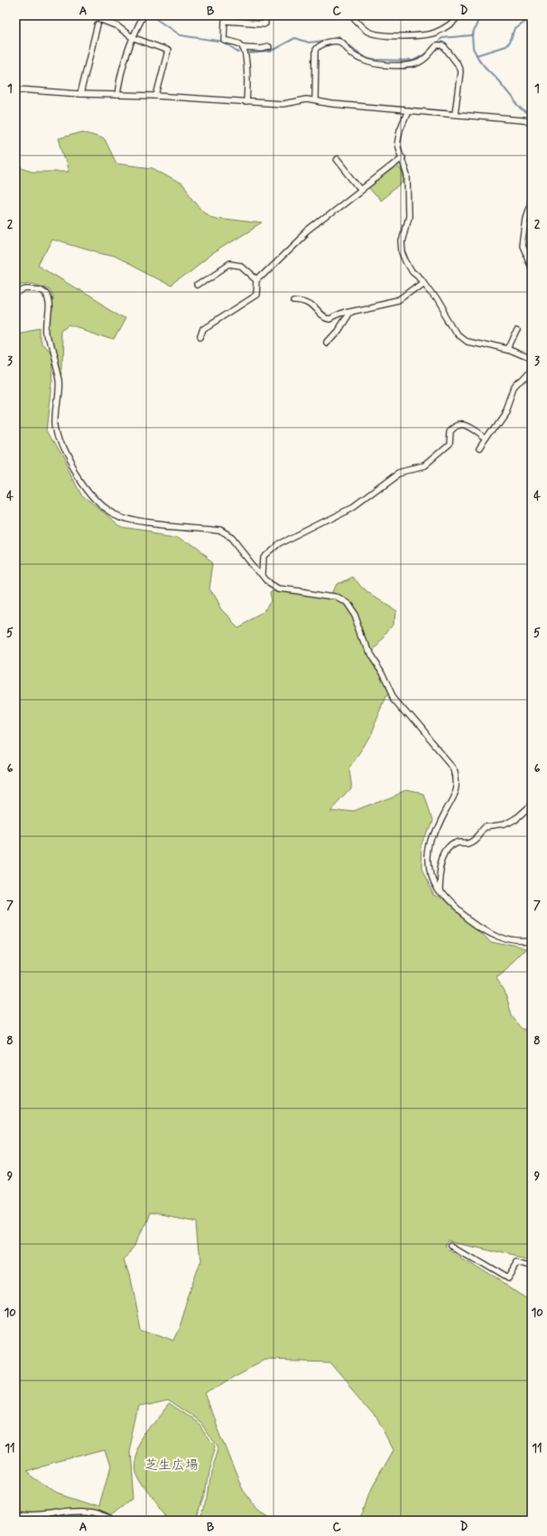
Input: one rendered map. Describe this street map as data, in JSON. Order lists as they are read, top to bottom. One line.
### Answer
{"parks":["芝生広場"],"grid":{"columns":["A","B","C","D"],"rows":["1","2","3","4","5","6","7","8","9","10","11"]}}
